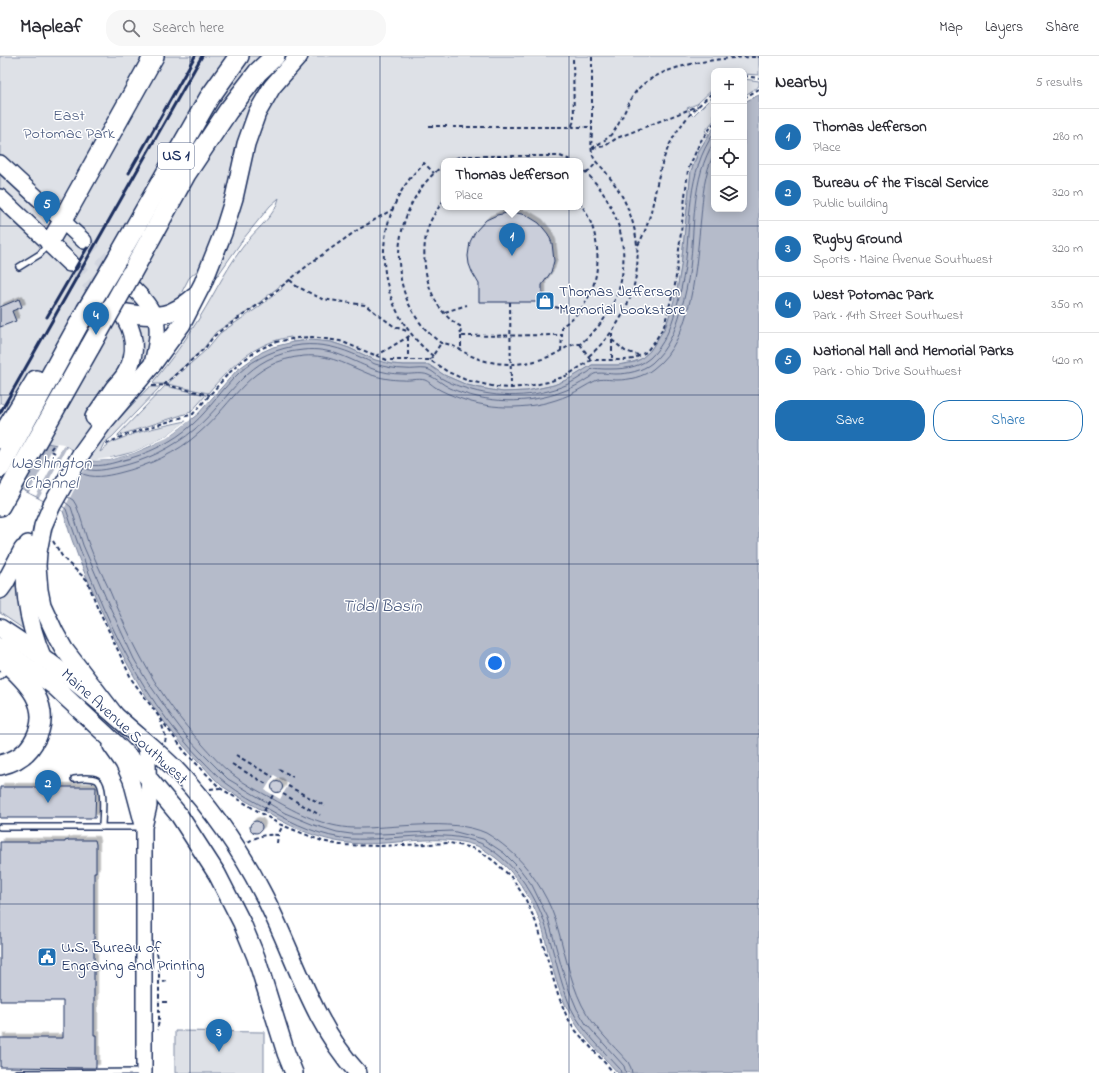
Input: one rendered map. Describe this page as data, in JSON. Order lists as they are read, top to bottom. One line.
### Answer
{"streets":{"highway":["US 1"],"main road":["Maine Avenue Southwest"]},"water":["Washington Channel","Tidal Basin"],"parks":["East Potomac Park"],"places":{"shop":["Thomas Jefferson Memorial bookstore"],"public building":["U.S. Bureau of Engraving and Printing"]},"page":{"header":"Mapleaf","search":"Search here","nav":["Map","Layers","Share"],"heading":["Nearby","5 results"],"map_buttons":["+","−"],"list":[{"mark":"1","name":"Thomas Jefferson","note":"Place","value":"280 m"},{"mark":"2","name":"Bureau of the Fiscal Service","note":"Public building","value":"320 m"},{"mark":"3","name":"Rugby Ground","note":"Sports · Maine Avenue Southwest","value":"320 m"},{"mark":"4","name":"West Potomac Park","note":"Park · 14th Street Southwest","value":"350 m"},{"mark":"5","name":"National Mall and Memorial Parks","note":"Park · Ohio Drive Southwest","value":"420 m"}],"popup":["Thomas Jefferson","Place"],"pins":["5","1","4","2","3"],"buttons":["Save","Share"]}}
